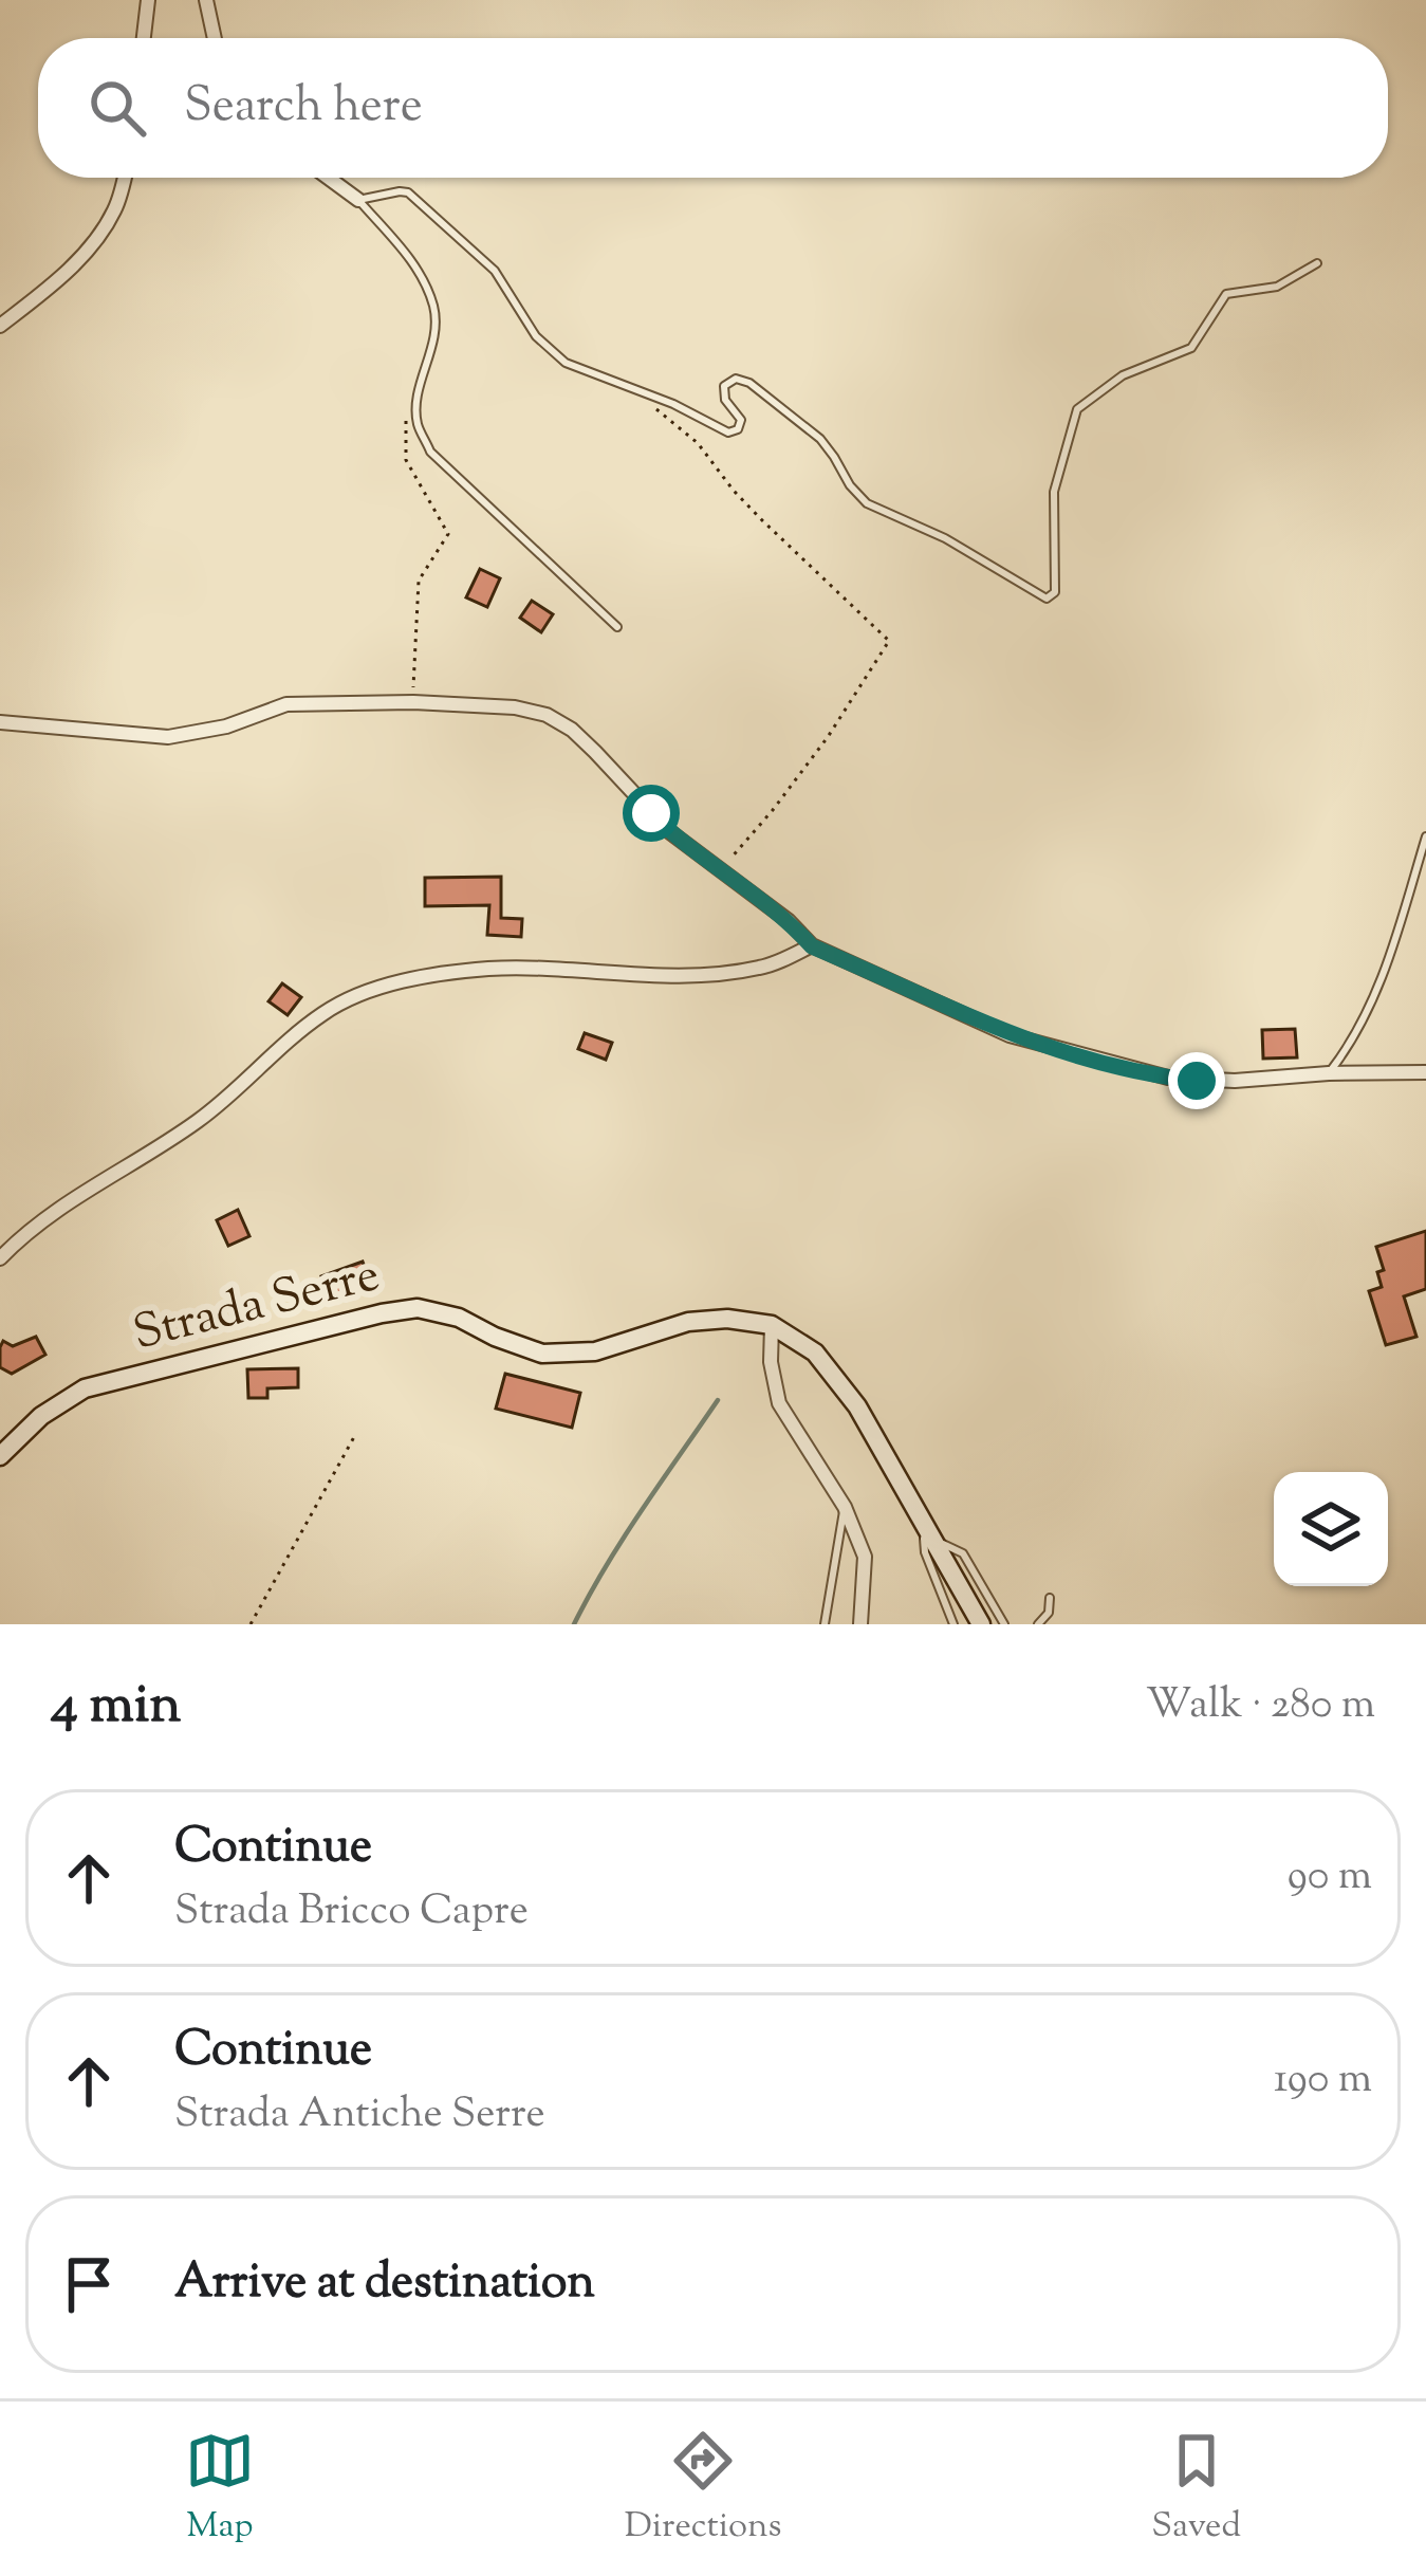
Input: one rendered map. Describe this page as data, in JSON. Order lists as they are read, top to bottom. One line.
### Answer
{"streets":{"main road":["Strada Serre"]},"page":{"search":"Search here","heading":["4 min","Walk · 280 m"],"list":[["Continue","Strada Bricco Capre","90 m"],["Continue","Strada Antiche Serre","190 m"],"Arrive at destination"],"nav":["Map","Directions","Saved"]}}
